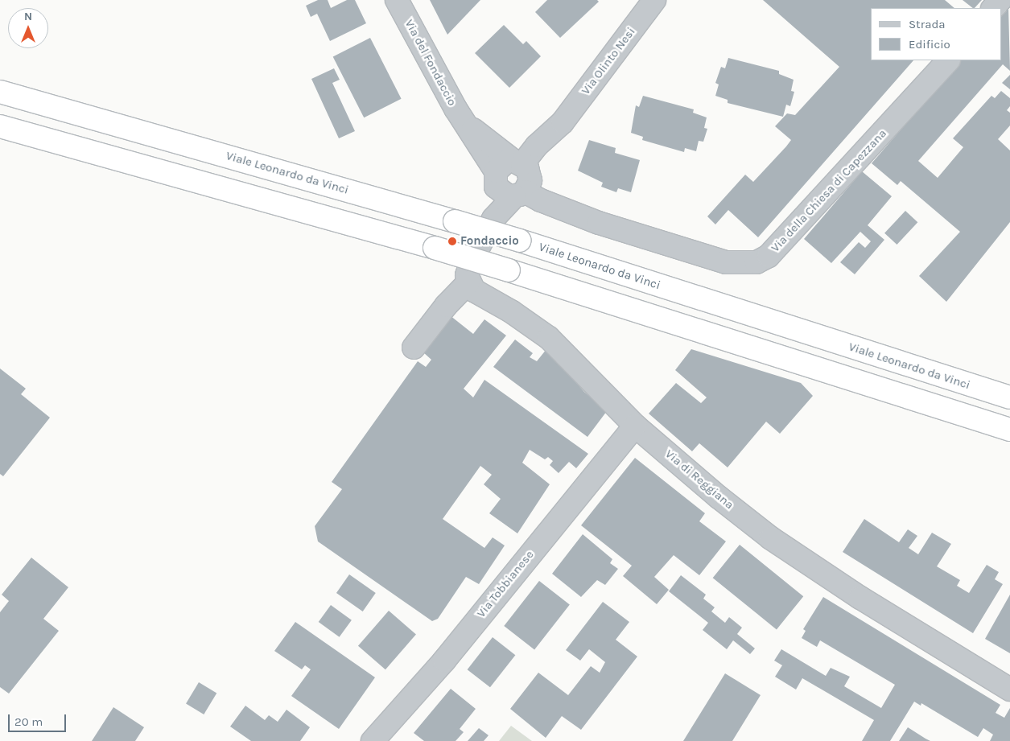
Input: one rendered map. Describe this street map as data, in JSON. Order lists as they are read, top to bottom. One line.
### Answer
{"streets":{"highway":["Viale Leonardo da Vinci"],"street":["Via Olinto Nesi","Via del Fondaccio","Via della Chiesa di Capezzana","Via di Reggiana","Via Tobbianese"]},"crossings":[["Via Olinto Nesi","Via del Fondaccio"],["Via Olinto Nesi","Via della Chiesa di Capezzana"],["Via del Fondaccio","Via della Chiesa di Capezzana"],["Via di Reggiana","Via Tobbianese"]],"places":["Fondaccio"],"legend":["Strada","Edificio"],"scale_bar":"20 m","north":"top"}
